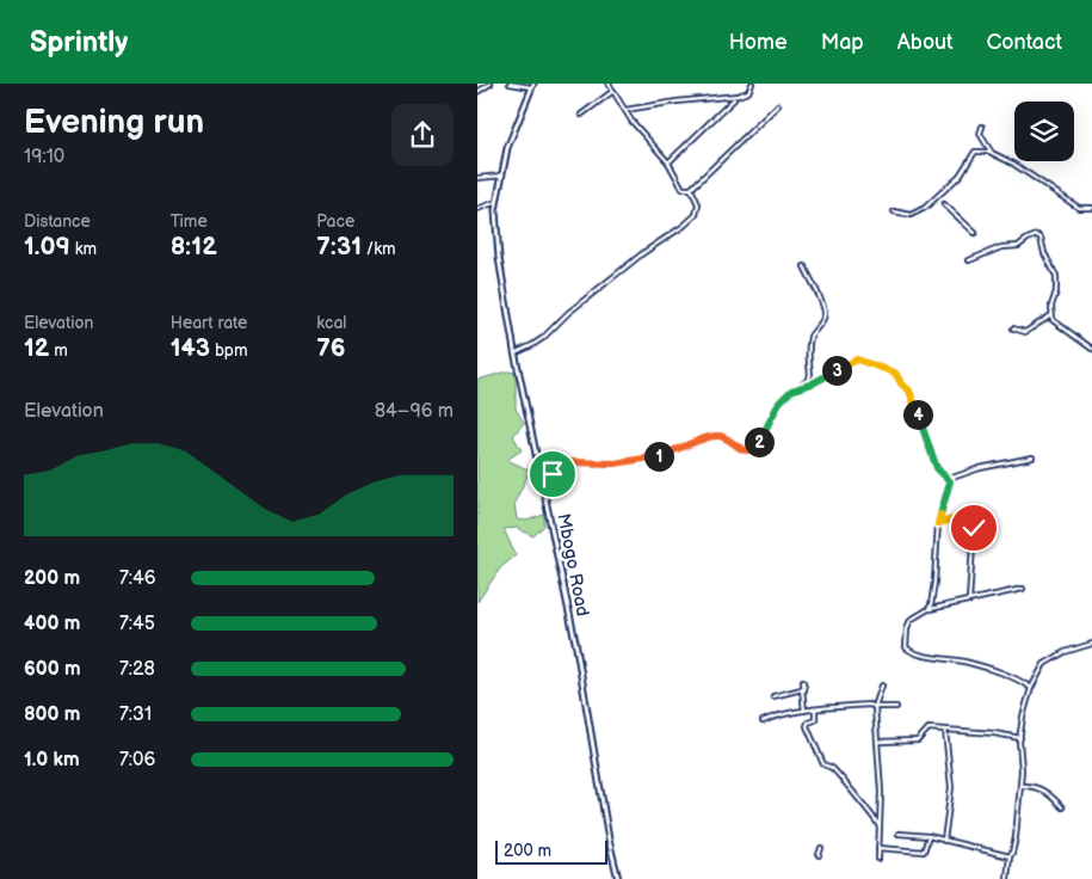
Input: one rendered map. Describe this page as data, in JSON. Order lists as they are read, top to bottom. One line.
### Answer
{"streets":{"main road":["Mbogo Road"]},"scale_bar":"200 m","page":{"header":"Sprintly","nav":["Home","Map","About","Contact"],"heading":["Evening run","19:10"],"stats":[["Distance","1.09 km"],["Time","8:12"],["Pace","7:31 /km"],["Elevation","12 m"],["Heart rate","143 bpm"],["kcal","76"]],"pins":["3","4","2","1"],"chart":["Elevation","84–96 m"],"list":[{"name":"200 m","note":"7:46"},{"name":"400 m","note":"7:45"},{"name":"600 m","note":"7:28"},{"name":"800 m","note":"7:31"},{"name":"1.0 km","note":"7:06"}],"scale":"200 m"}}
